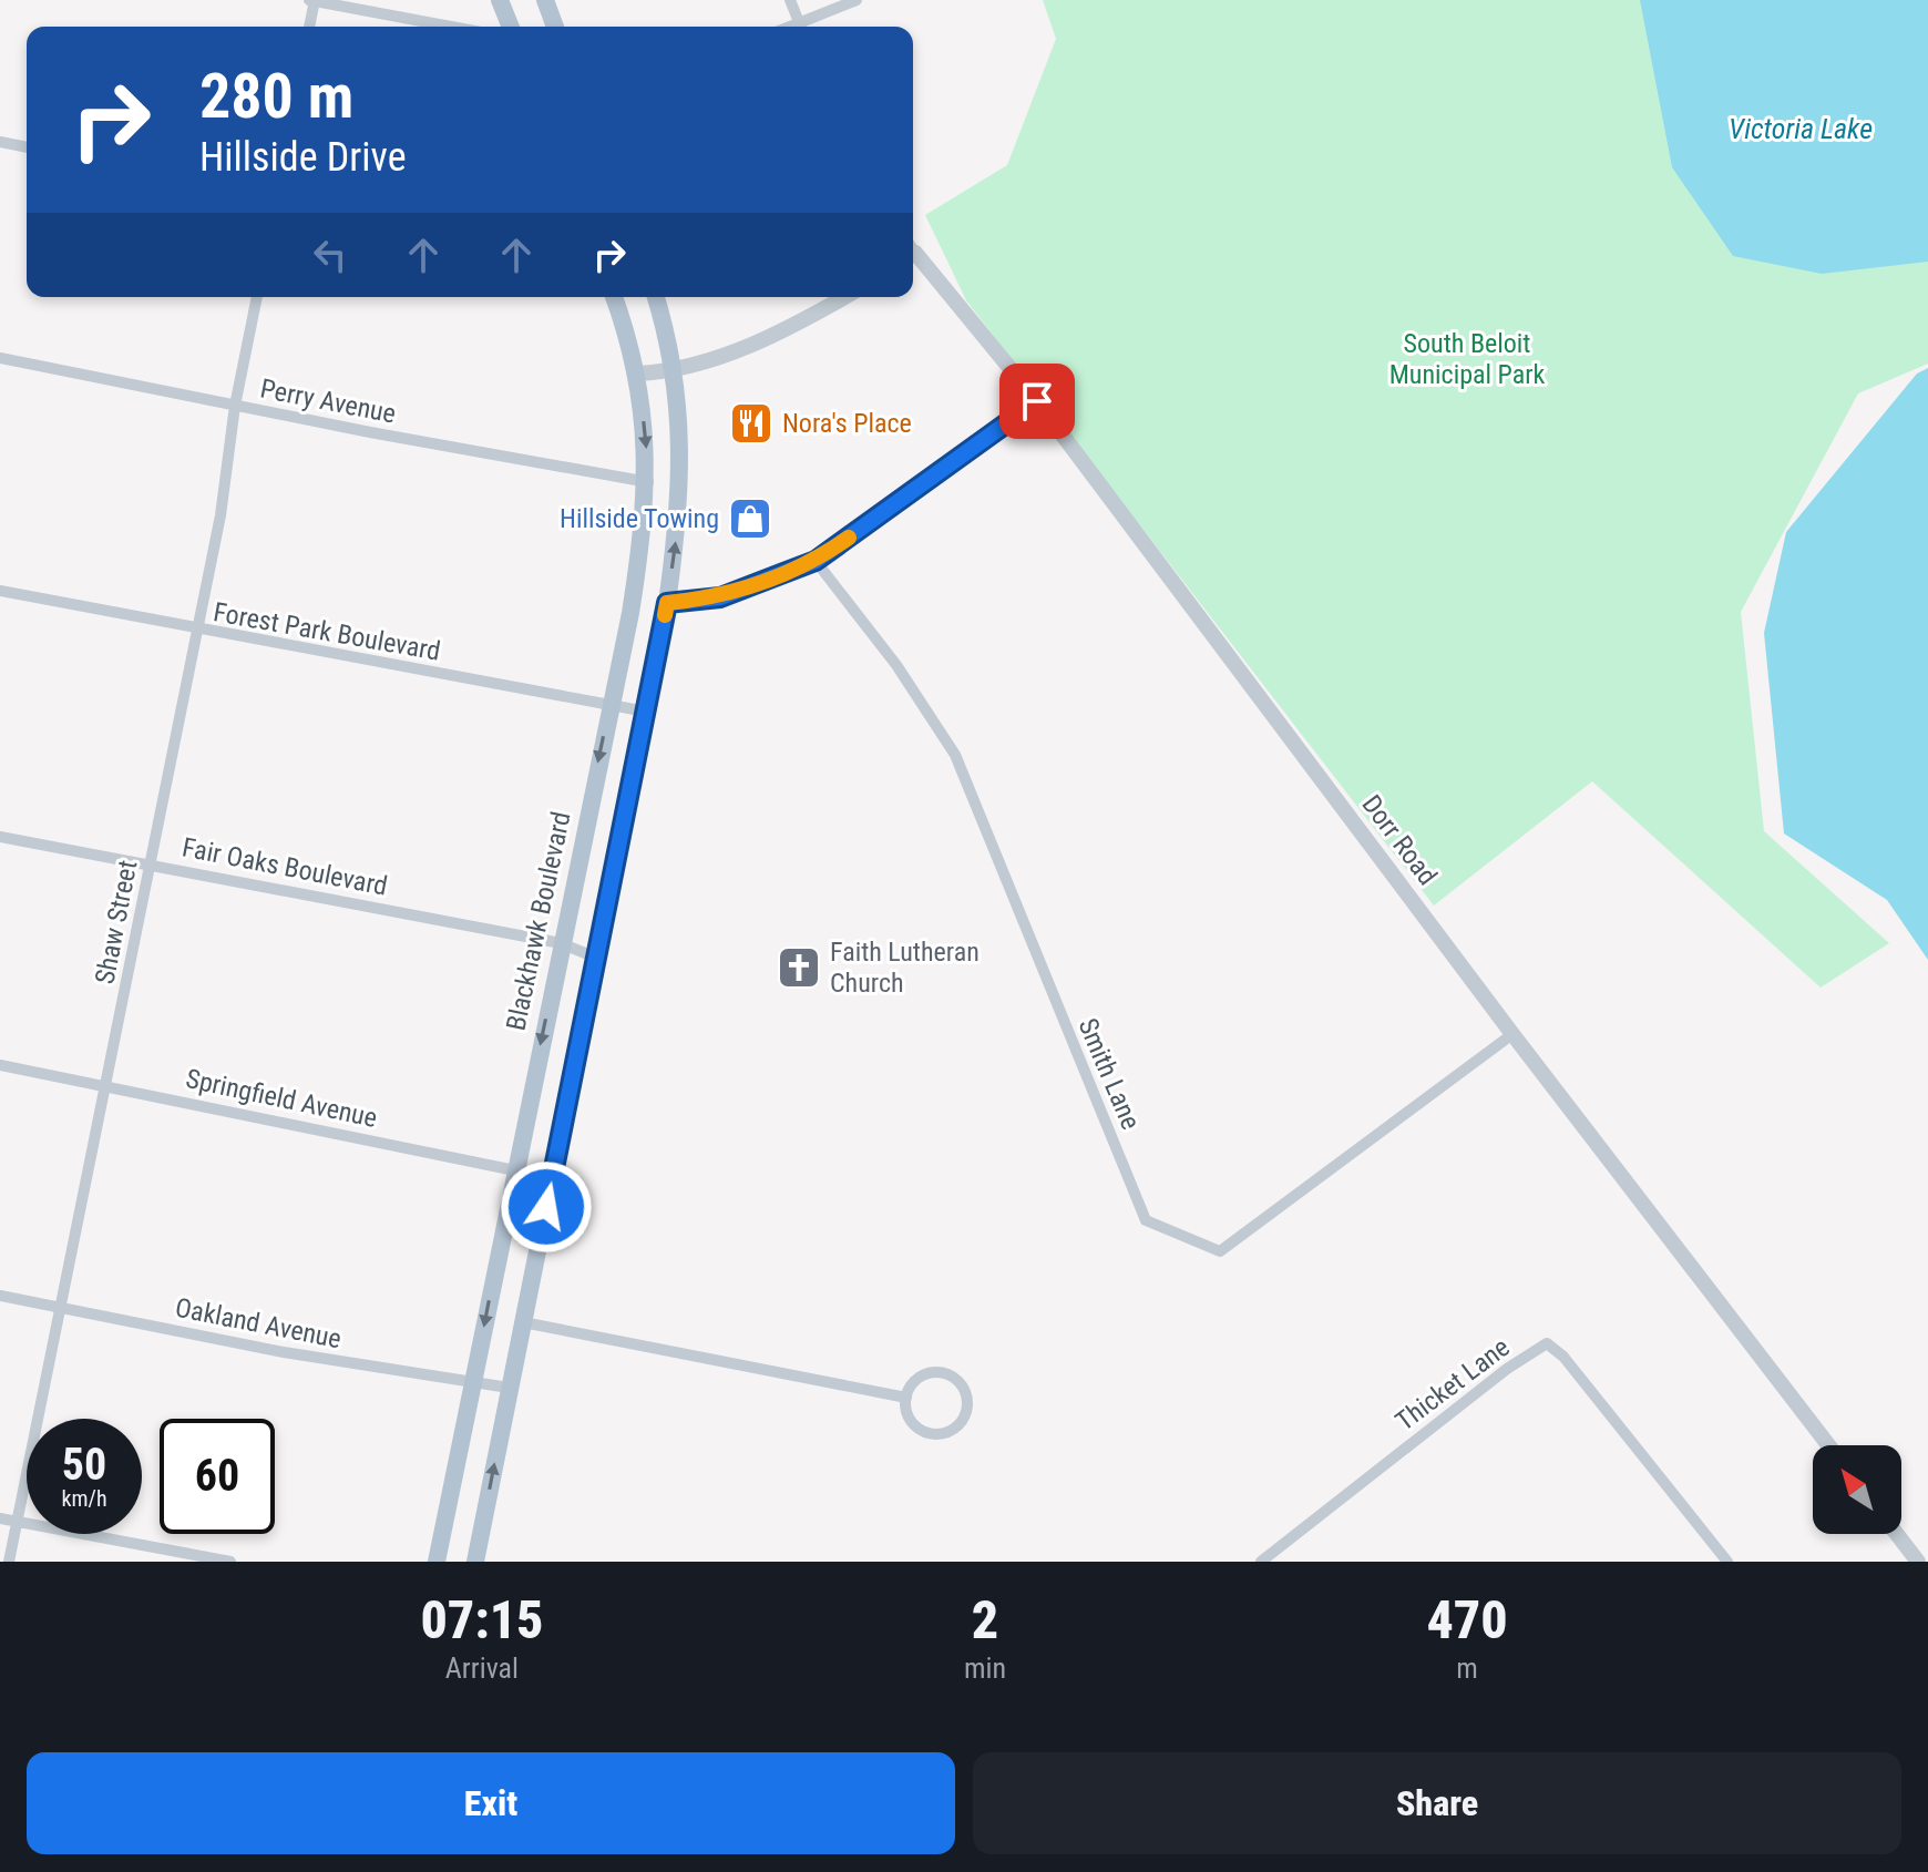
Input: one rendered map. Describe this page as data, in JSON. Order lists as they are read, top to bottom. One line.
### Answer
{"streets":{"main road":["Blackhawk Boulevard"],"street":["Perry Avenue","Forest Park Boulevard","Dorr Road","Fair Oaks Boulevard","Shaw Street","Smith Lane","Springfield Avenue","Oakland Avenue","Thicket Lane"]},"crossings":[["Perry Avenue","Blackhawk Boulevard"],["Perry Avenue","Shaw Street"],["Forest Park Boulevard","Blackhawk Boulevard"],["Forest Park Boulevard","Shaw Street"],["Dorr Road","Smith Lane"],["Fair Oaks Boulevard","Blackhawk Boulevard"],["Fair Oaks Boulevard","Shaw Street"],["Blackhawk Boulevard","Springfield Avenue"],["Blackhawk Boulevard","Oakland Avenue"],["Shaw Street","Springfield Avenue"],["Shaw Street","Oakland Avenue"]],"water":["Victoria Lake"],"parks":["South Beloit Municipal Park"],"places":{"restaurant":["Nora's Place"],"shop":["Hillside Towing"],"church":["Faith Lutheran Church"]},"north":"top left","page":{"turn":["280 m","Hillside Drive"],"speed":"50 km/h","limit":"60","eta":["07:15","Arrival","2","min","470","m"],"buttons":["Exit","Share"]}}
